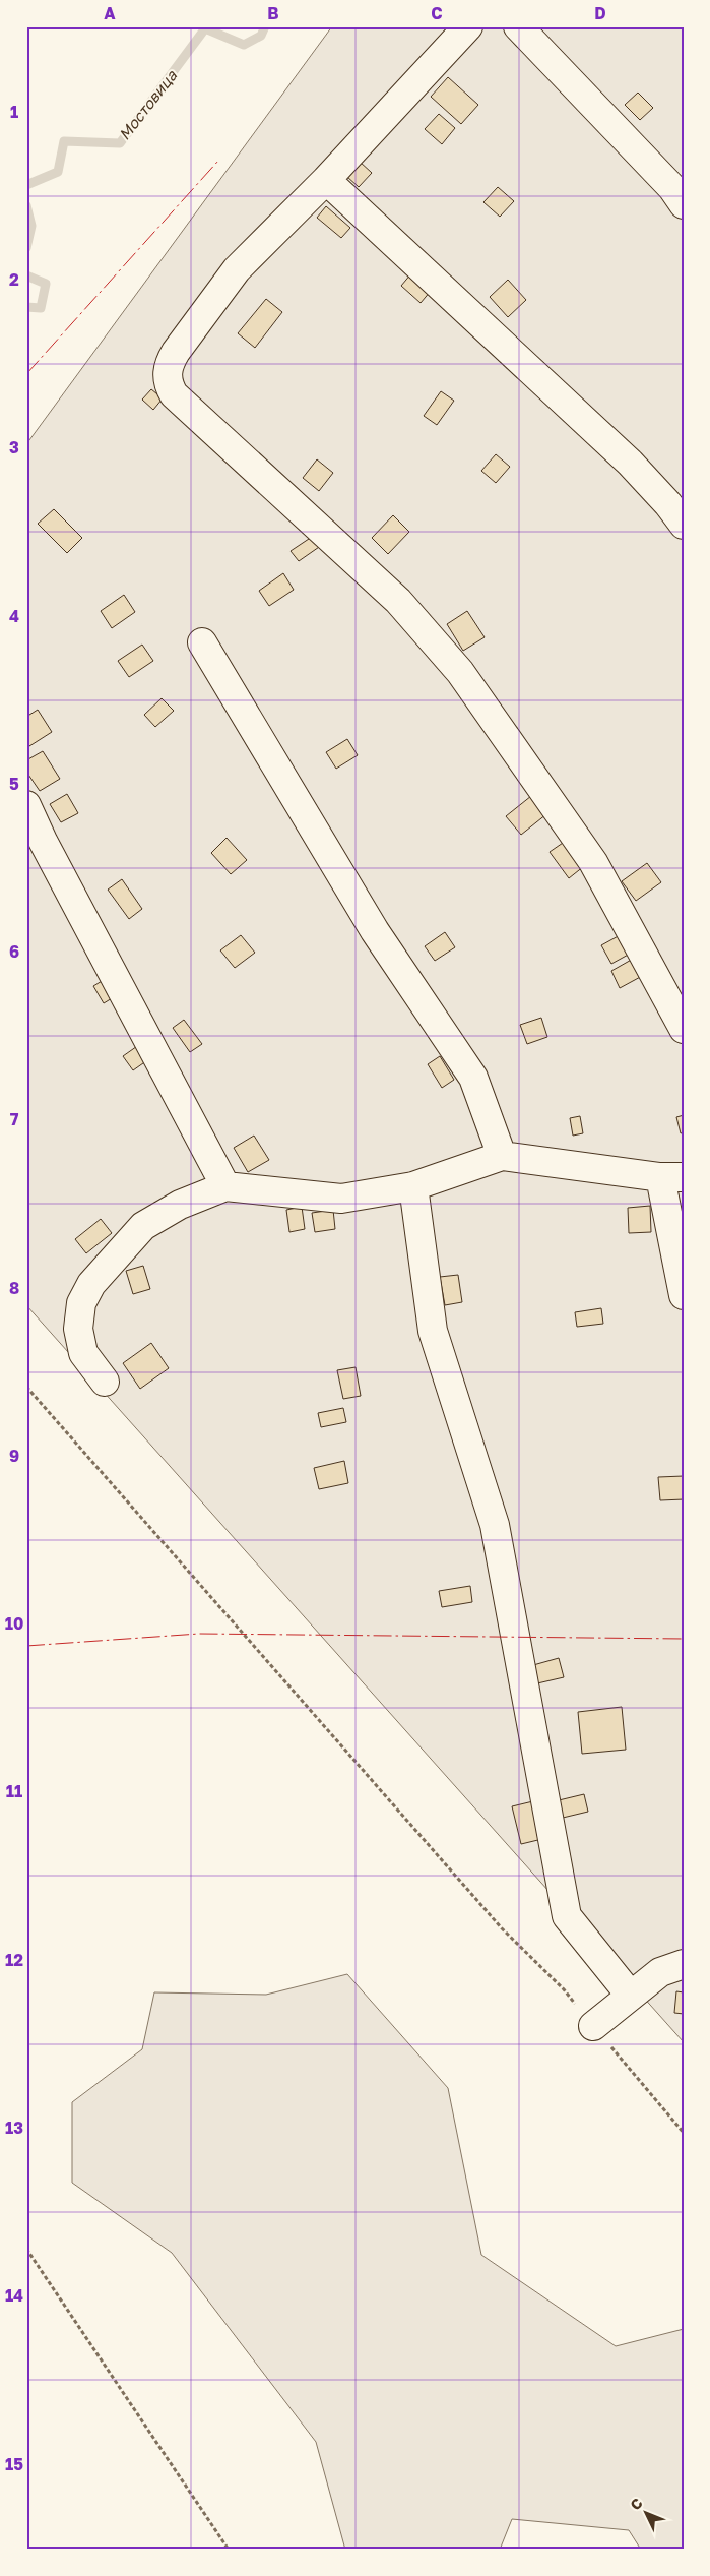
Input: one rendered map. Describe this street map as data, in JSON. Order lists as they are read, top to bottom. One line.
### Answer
{"water":["Мостовица"],"north":"top left","grid":{"columns":["A","B","C","D"],"rows":["1","2","3","4","5","6","7","8","9","10","11","12","13","14","15"]}}
